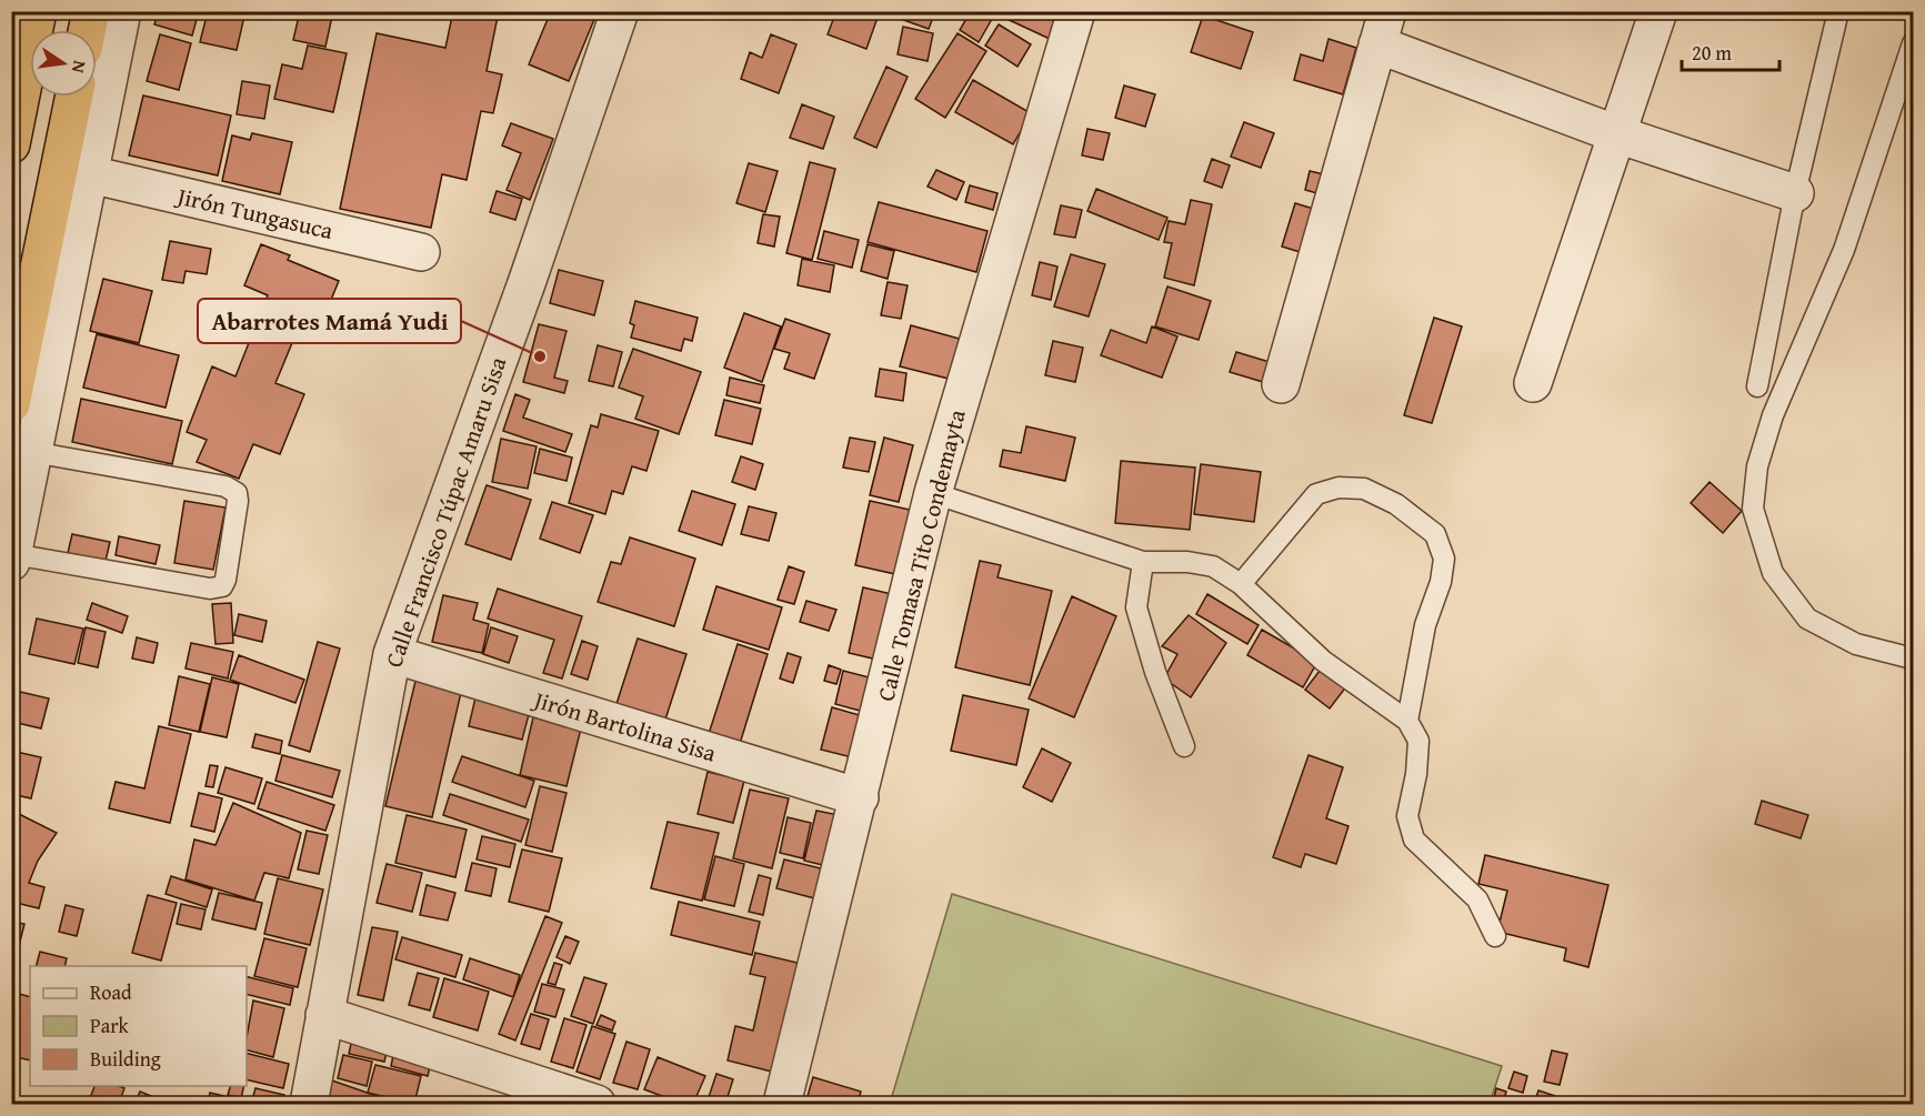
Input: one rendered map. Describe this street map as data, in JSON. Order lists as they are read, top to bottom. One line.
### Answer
{"streets":{"street":["Jirón Tungasuca","Calle Francisco Túpac Amaru Sisa","Calle Tomasa Tito Condemayta","Jirón Bartolina Sisa"]},"crossings":[["Calle Francisco Túpac Amaru Sisa","Jirón Bartolina Sisa"],["Calle Tomasa Tito Condemayta","Jirón Bartolina Sisa"]],"places":["Abarrotes Mamá Yudi"],"legend":["Road","Park","Building"],"scale_bar":"20 m","north":"right"}
